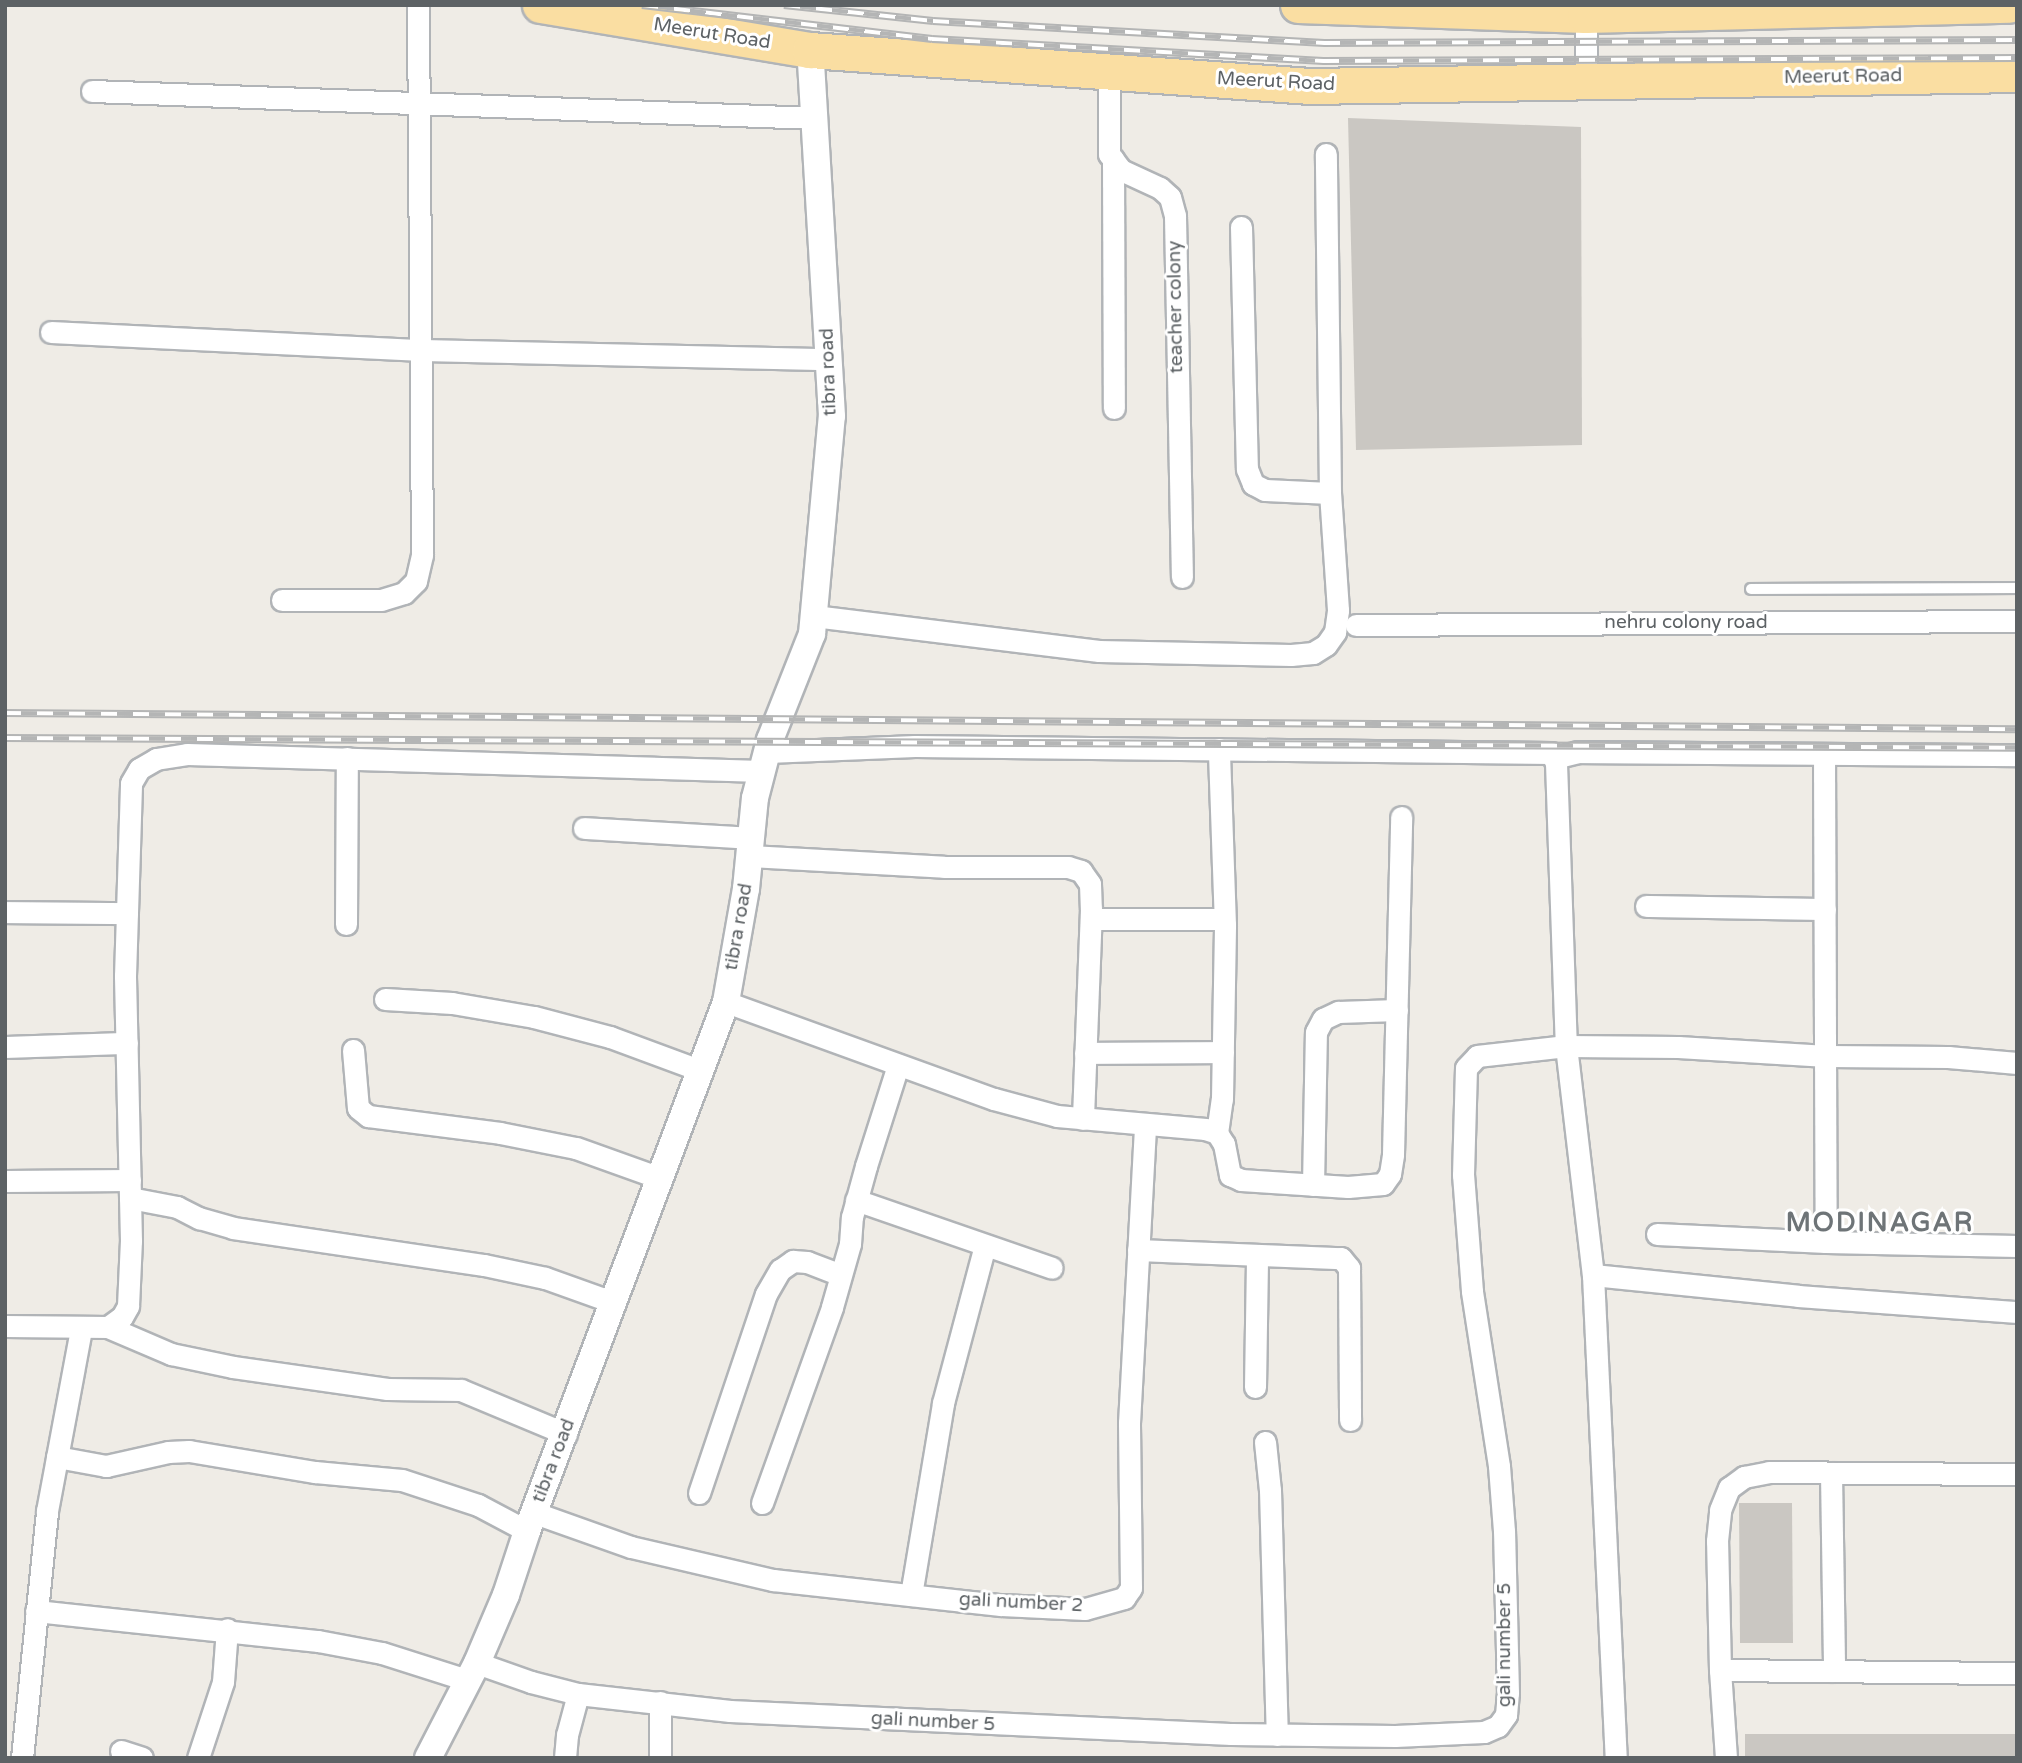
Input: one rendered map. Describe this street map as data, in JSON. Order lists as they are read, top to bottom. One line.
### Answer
{"streets":{"highway":["Meerut Road"],"street":["teacher colony","tibra road","nehru colony road","gali number 2","gali number 5"]},"crossings":[["Meerut Road","tibra road"],["tibra road","gali number 2"],["tibra road","gali number 5"]],"districts":["MODINAGAR"]}
